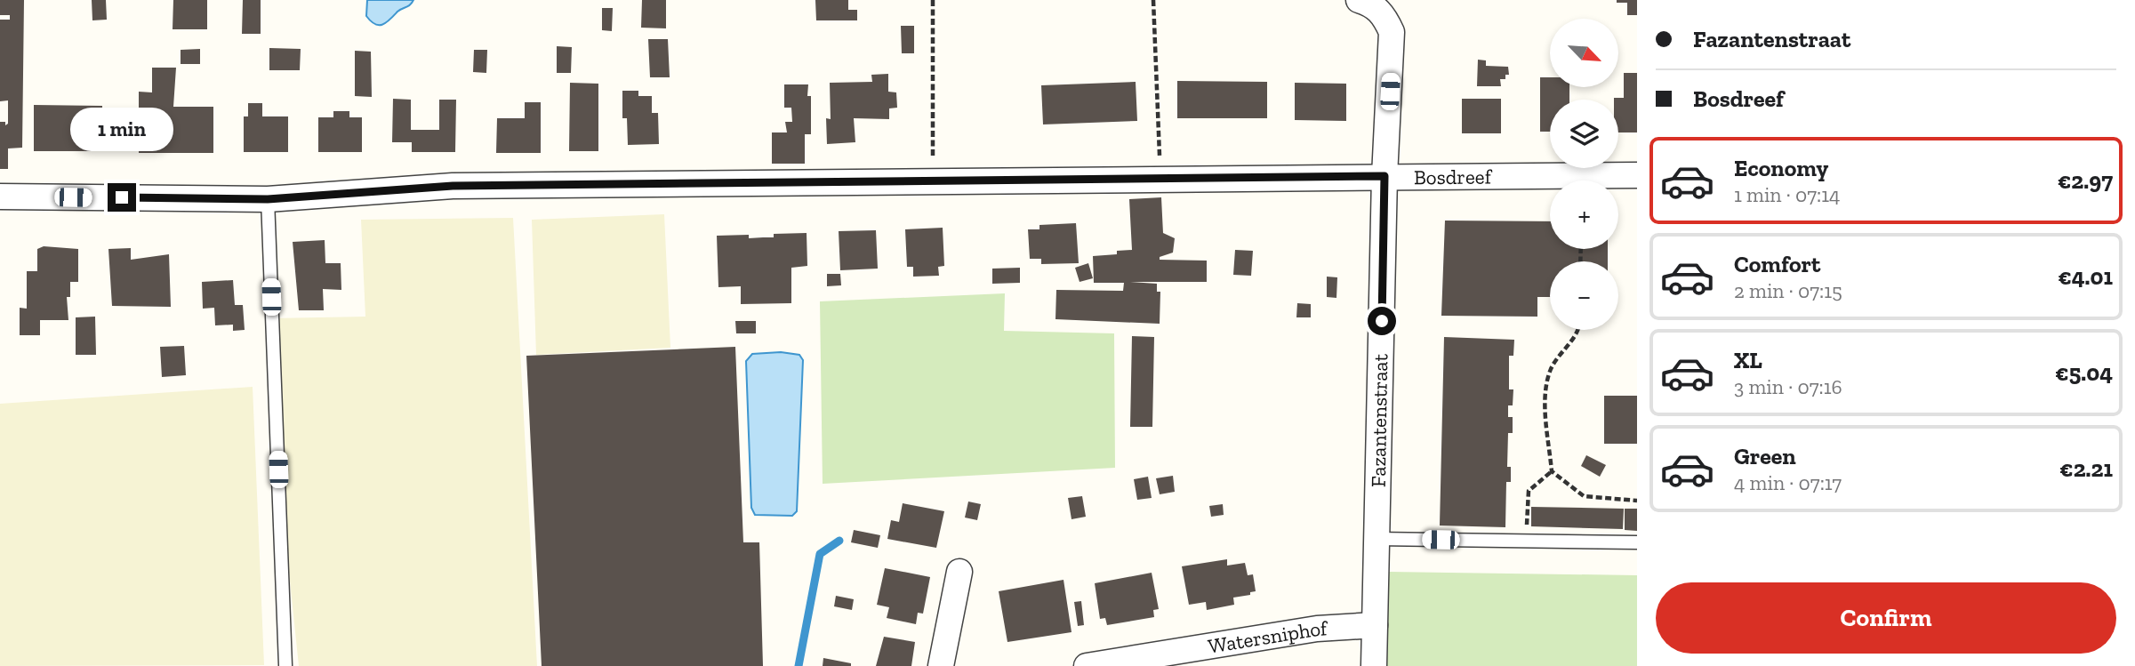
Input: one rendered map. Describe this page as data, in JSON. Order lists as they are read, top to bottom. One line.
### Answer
{"streets":{"street":["Bosdreef","Fazantenstraat","Watersniphof"]},"crossings":[["Bosdreef","Fazantenstraat"],["Fazantenstraat","Watersniphof"]],"north":"bottom right","page":{"banner":["Fazantenstraat","Bosdreef"],"map_buttons":["+","−"],"bubble":"1 min","list":[{"name":"Economy","note":"1 min · 07:14","value":"€2.97"},{"name":"Comfort","note":"2 min · 07:15","value":"€4.01"},{"name":"XL","note":"3 min · 07:16","value":"€5.04"},{"name":"Green","note":"4 min · 07:17","value":"€2.21"}],"buttons":"Confirm"}}
